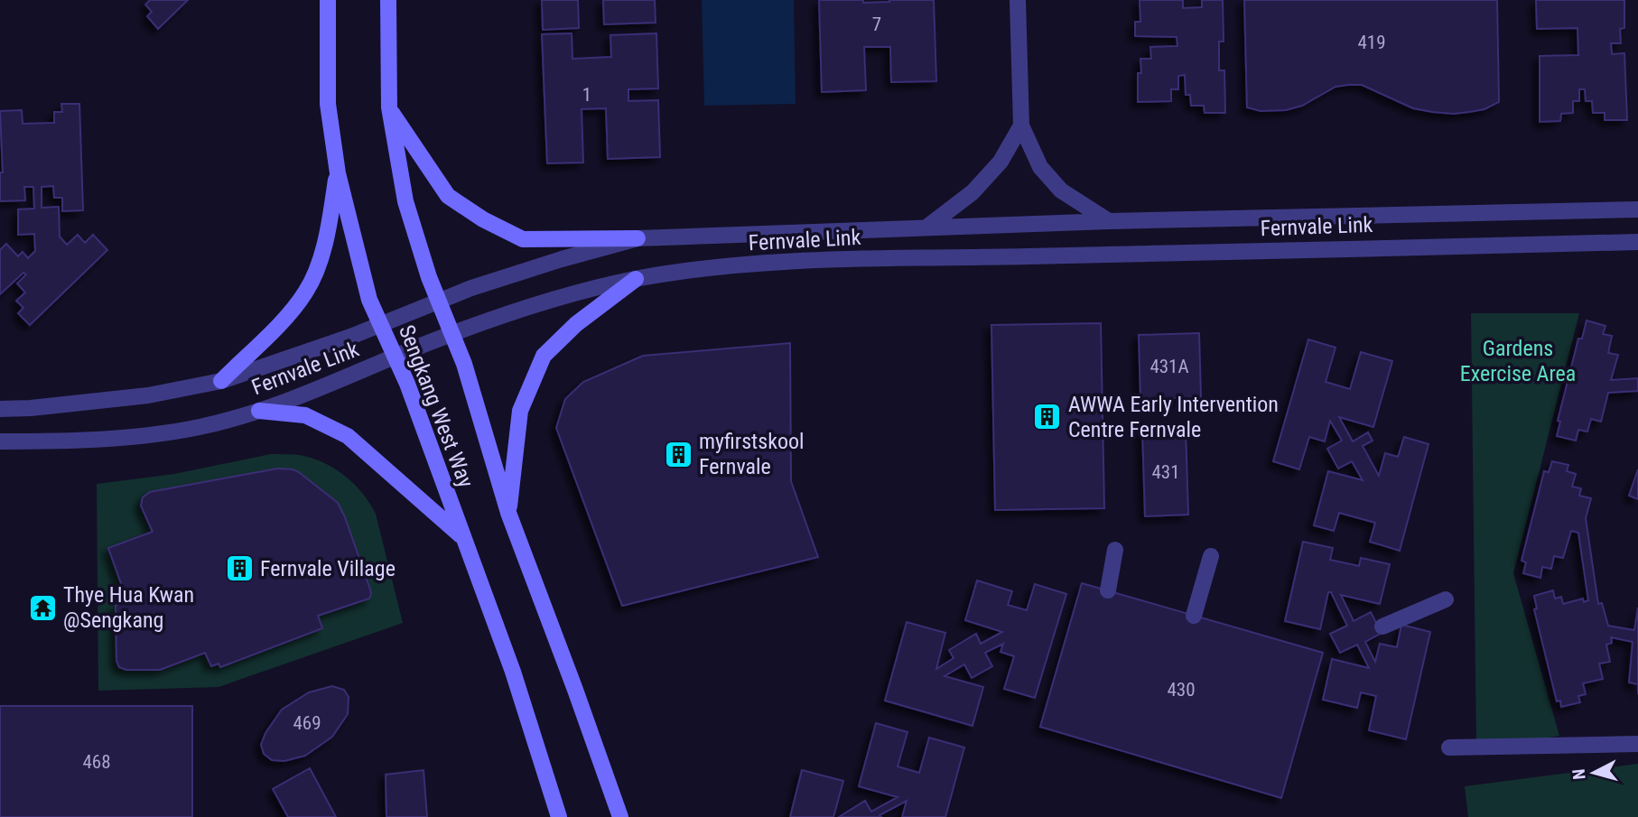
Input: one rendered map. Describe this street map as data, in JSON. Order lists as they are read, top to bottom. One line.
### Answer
{"streets":{"main road":["Sengkang West Way"],"street":["Fernvale Link"]},"crossings":[["Fernvale Link","Sengkang West Way"]],"parks":["Gardens Exercise Area"],"places":{"building":["AWWA Early Intervention Centre Fernvale","myfirstskool Fernvale","Fernvale Village"],"temple":["Thye Hua Kwan @Sengkang"]},"house_numbers":["7","419","1","431A","431","430","469","468"],"north":"left"}
